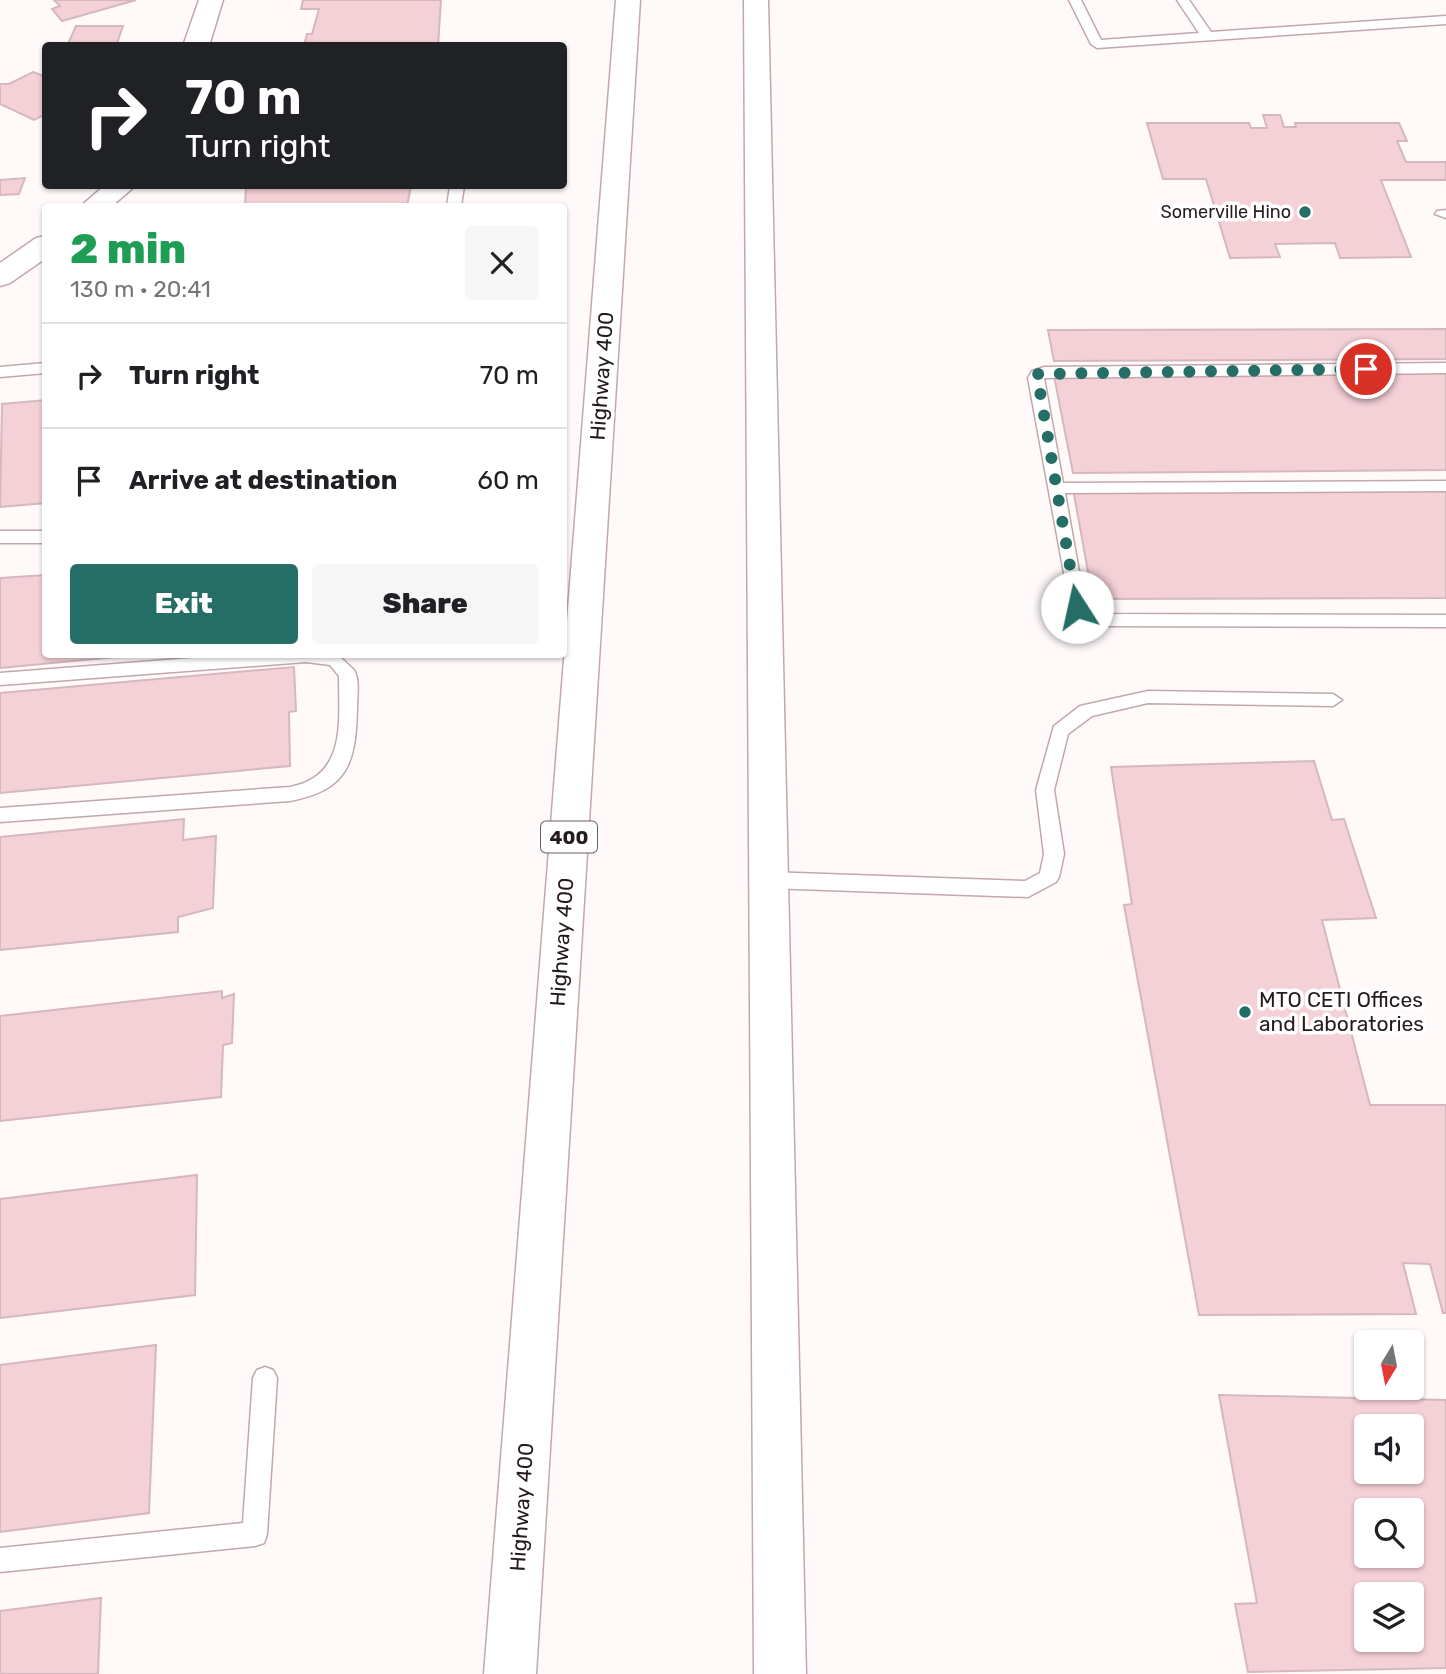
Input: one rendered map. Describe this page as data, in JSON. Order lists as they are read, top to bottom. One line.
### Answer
{"streets":{"main road":["Highway 400","400"]},"places":["Somerville Hino","MTO CETI Offices and Laboratories"],"north":"bottom","page":{"turn":["70 m","Turn right"],"heading":["2 min","130 m · 20:41"],"list":[{"name":"Turn right","value":"70 m"},{"name":"Arrive at destination","value":"60 m"}],"buttons":["Exit","Share"]}}
